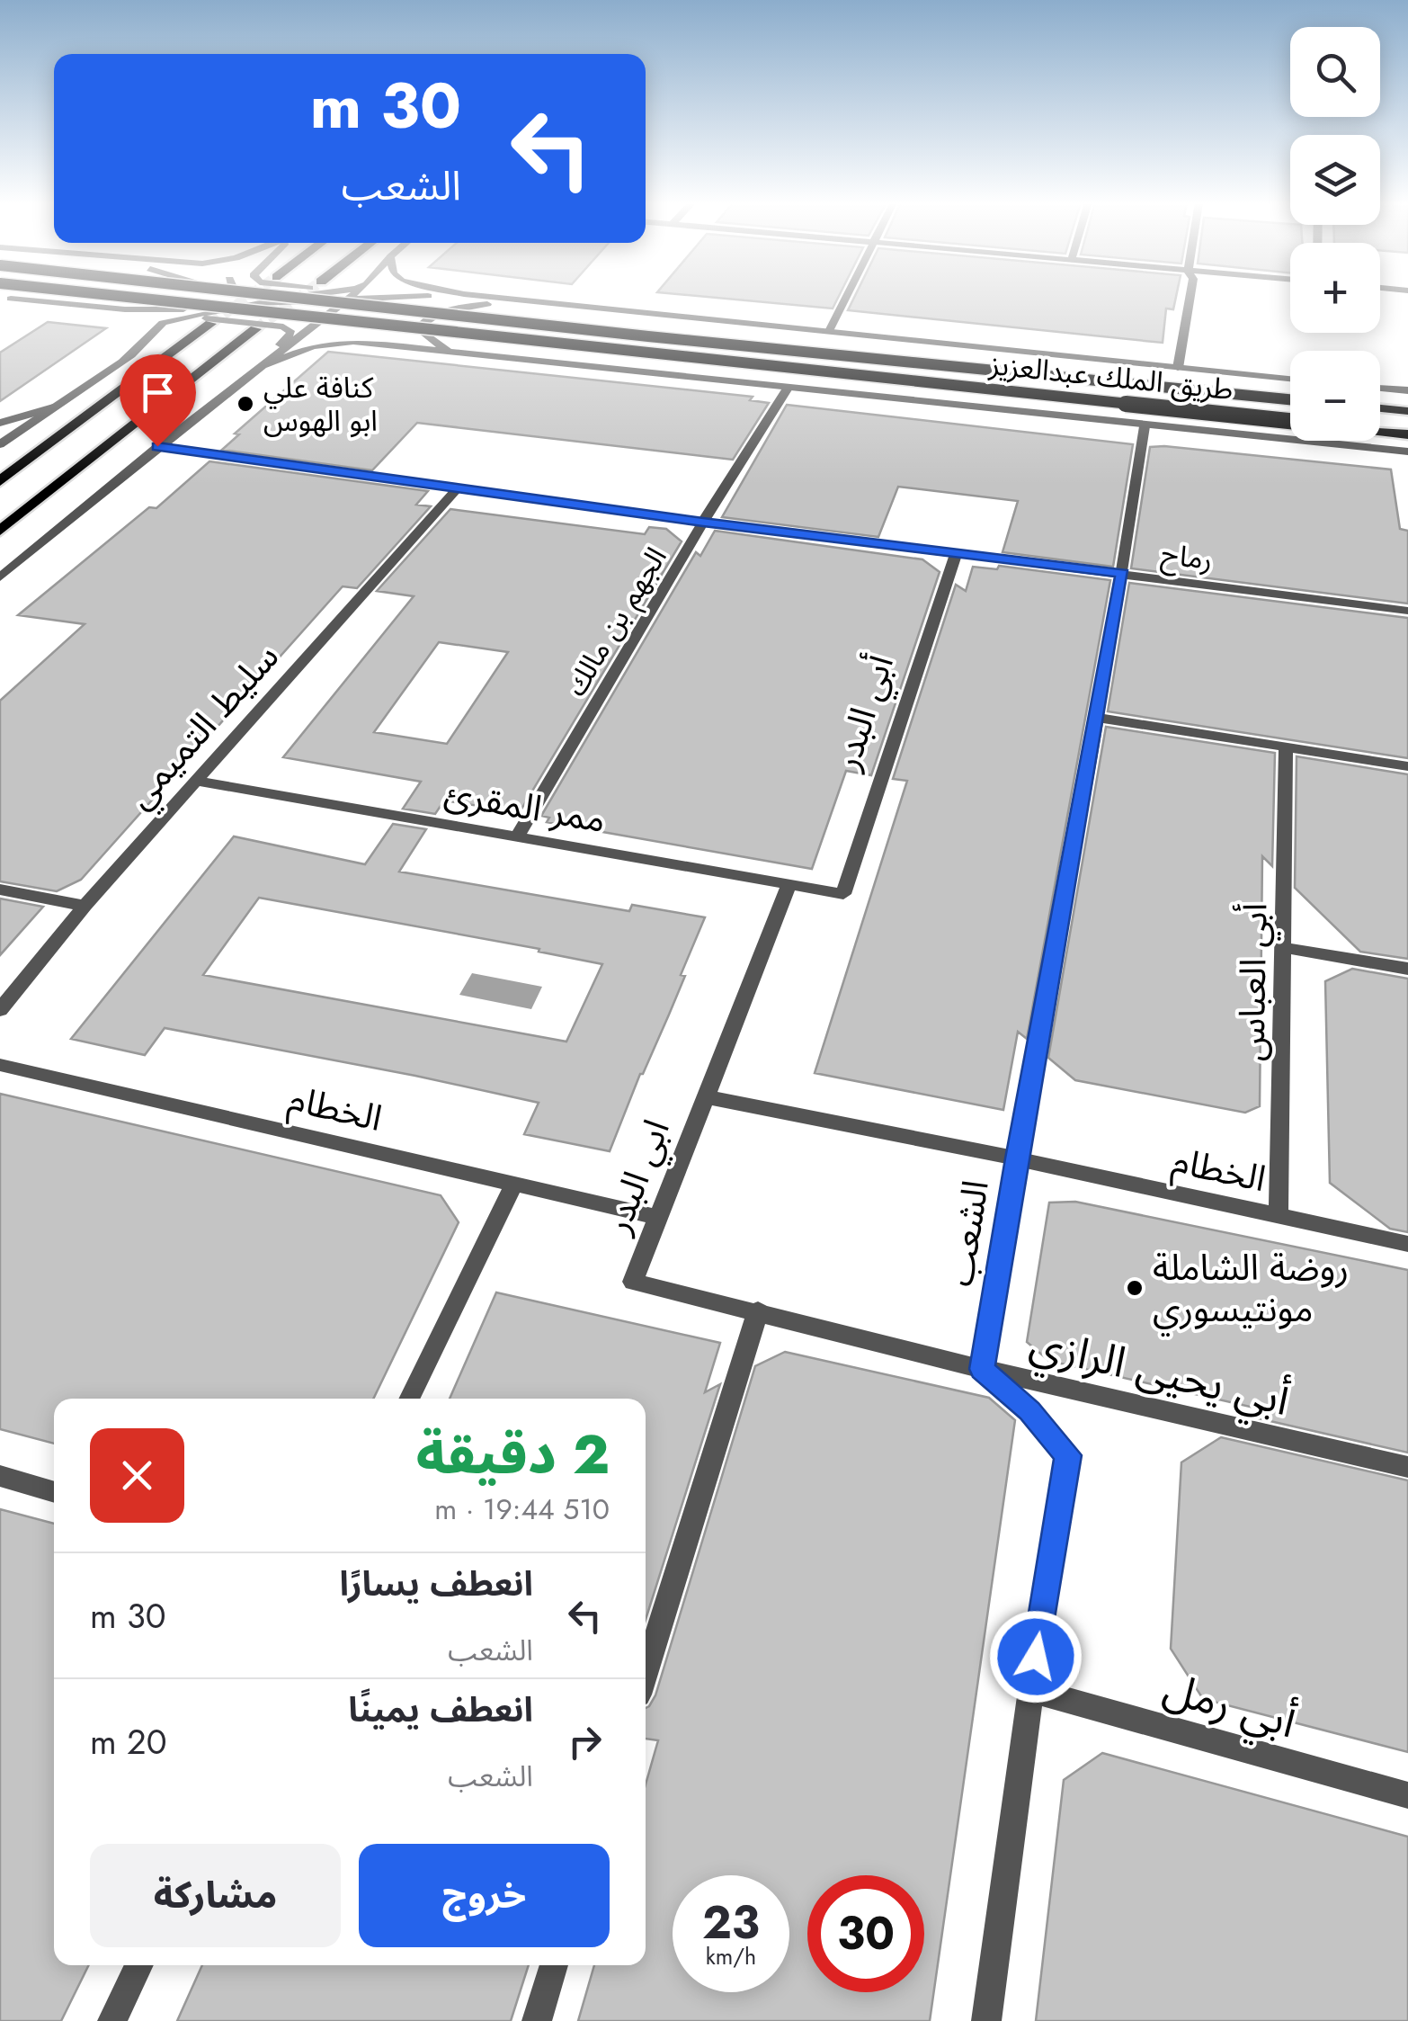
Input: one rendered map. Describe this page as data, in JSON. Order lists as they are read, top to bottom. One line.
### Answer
{"streets":{"main road":["طريق الملك عبدالعزيز"],"street":["رماح","الجهم بن مالك","أبي البدر","سليط التميمي","ممر المقرئ","أبي العباس","الخطام","ابي البدر","الشعب","أبي يحيى الرازي","أبي رمل"]},"crossings":[["رماح","الجهم بن مالك"],["رماح","أبي البدر"],["رماح","سليط التميمي"],["رماح","الشعب"],["الجهم بن مالك","ممر المقرئ"],["أبي البدر","ممر المقرئ"],["سليط التميمي","ممر المقرئ"],["أبي العباس","الخطام"],["الخطام","ابي البدر"],["الخطام","الشعب"],["ابي البدر","أبي يحيى الرازي"],["الشعب","أبي يحيى الرازي"]],"places":["كنافة علي ابو الهوس","روضة الشاملة مونتيسوري"],"page":{"map_buttons":["+","−"],"turn":["30 m","الشعب"],"heading":["2 دقيقة","510 m · 19:44"],"list":[{"name":"انعطف يسارًا","note":"الشعب","value":"30 m"},{"name":"انعطف يمينًا","note":"الشعب","value":"20 m"}],"buttons":["خروج","مشاركة"],"speed":"23 km/h","limit":"30"}}
